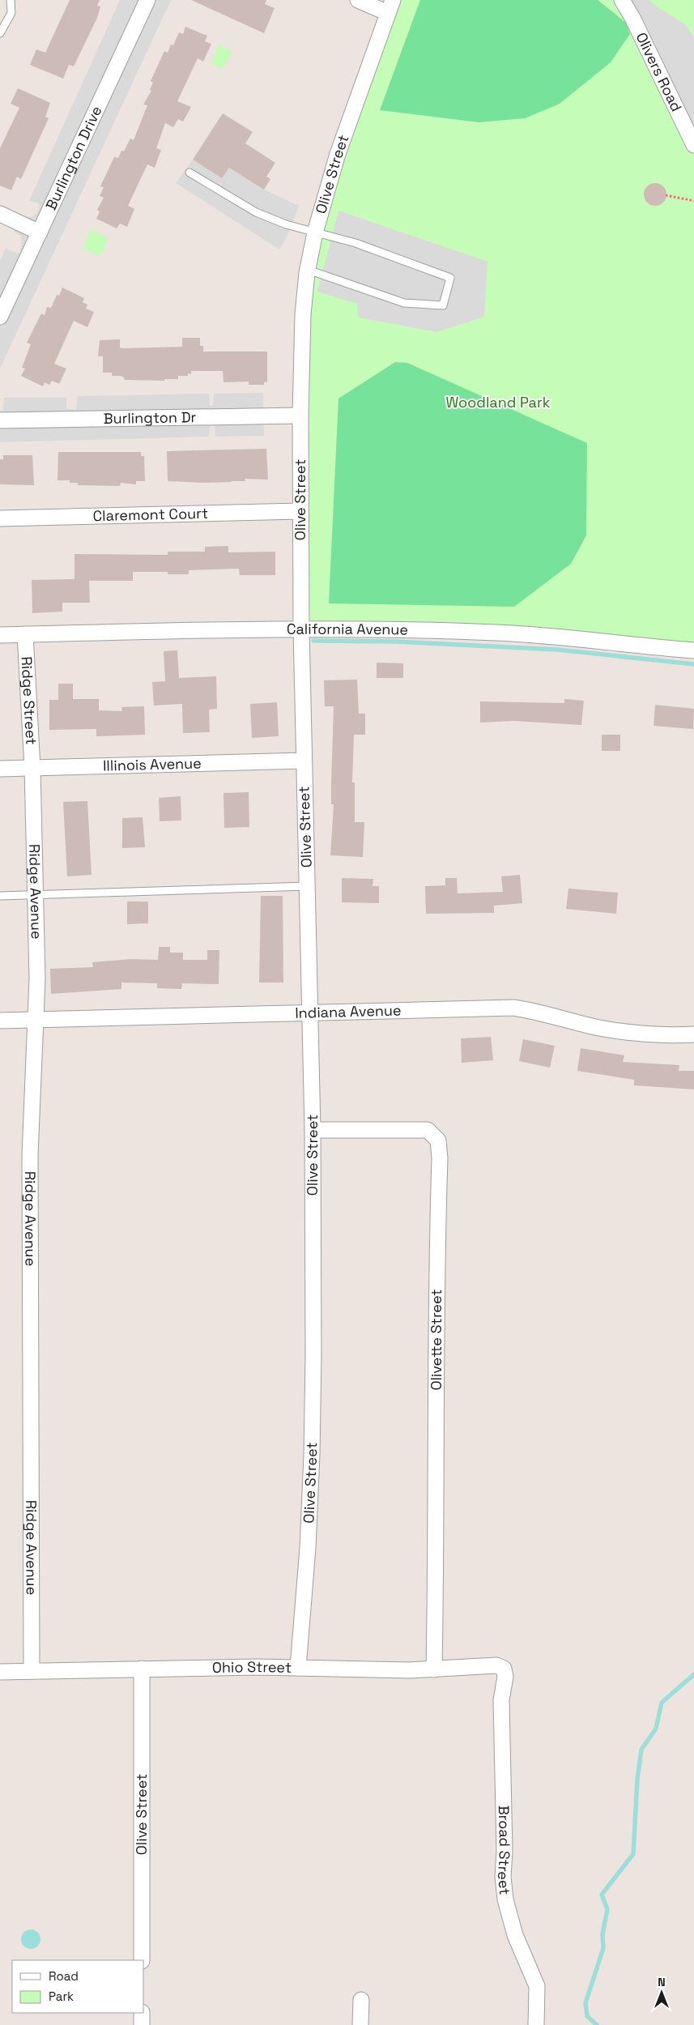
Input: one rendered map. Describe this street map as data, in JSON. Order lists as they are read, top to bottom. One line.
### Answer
{"streets":{"street":["Olivers Road","Burlington Drive","Olive Street","Burlington Dr","Claremont Court","California Avenue","Ridge Street","Illinois Avenue","Ridge Avenue","Indiana Avenue","Olivette Street","Ohio Street","Broad Street"]},"crossings":[["Olive Street","Burlington Dr"],["Olive Street","Claremont Court"],["Olive Street","California Avenue"],["Olive Street","Illinois Avenue"],["Olive Street","Indiana Avenue"],["Olive Street","Olivette Street"],["Olive Street","Ohio Street"],["California Avenue","Ridge Street"],["Ridge Street","Illinois Avenue"],["Ridge Street","Ridge Avenue"],["Illinois Avenue","Ridge Avenue"],["Ridge Avenue","Indiana Avenue"],["Ridge Avenue","Ohio Street"],["Olivette Street","Ohio Street"],["Ohio Street","Broad Street"]],"parks":["Woodland Park"],"legend":["Road","Park"],"north":"top"}
